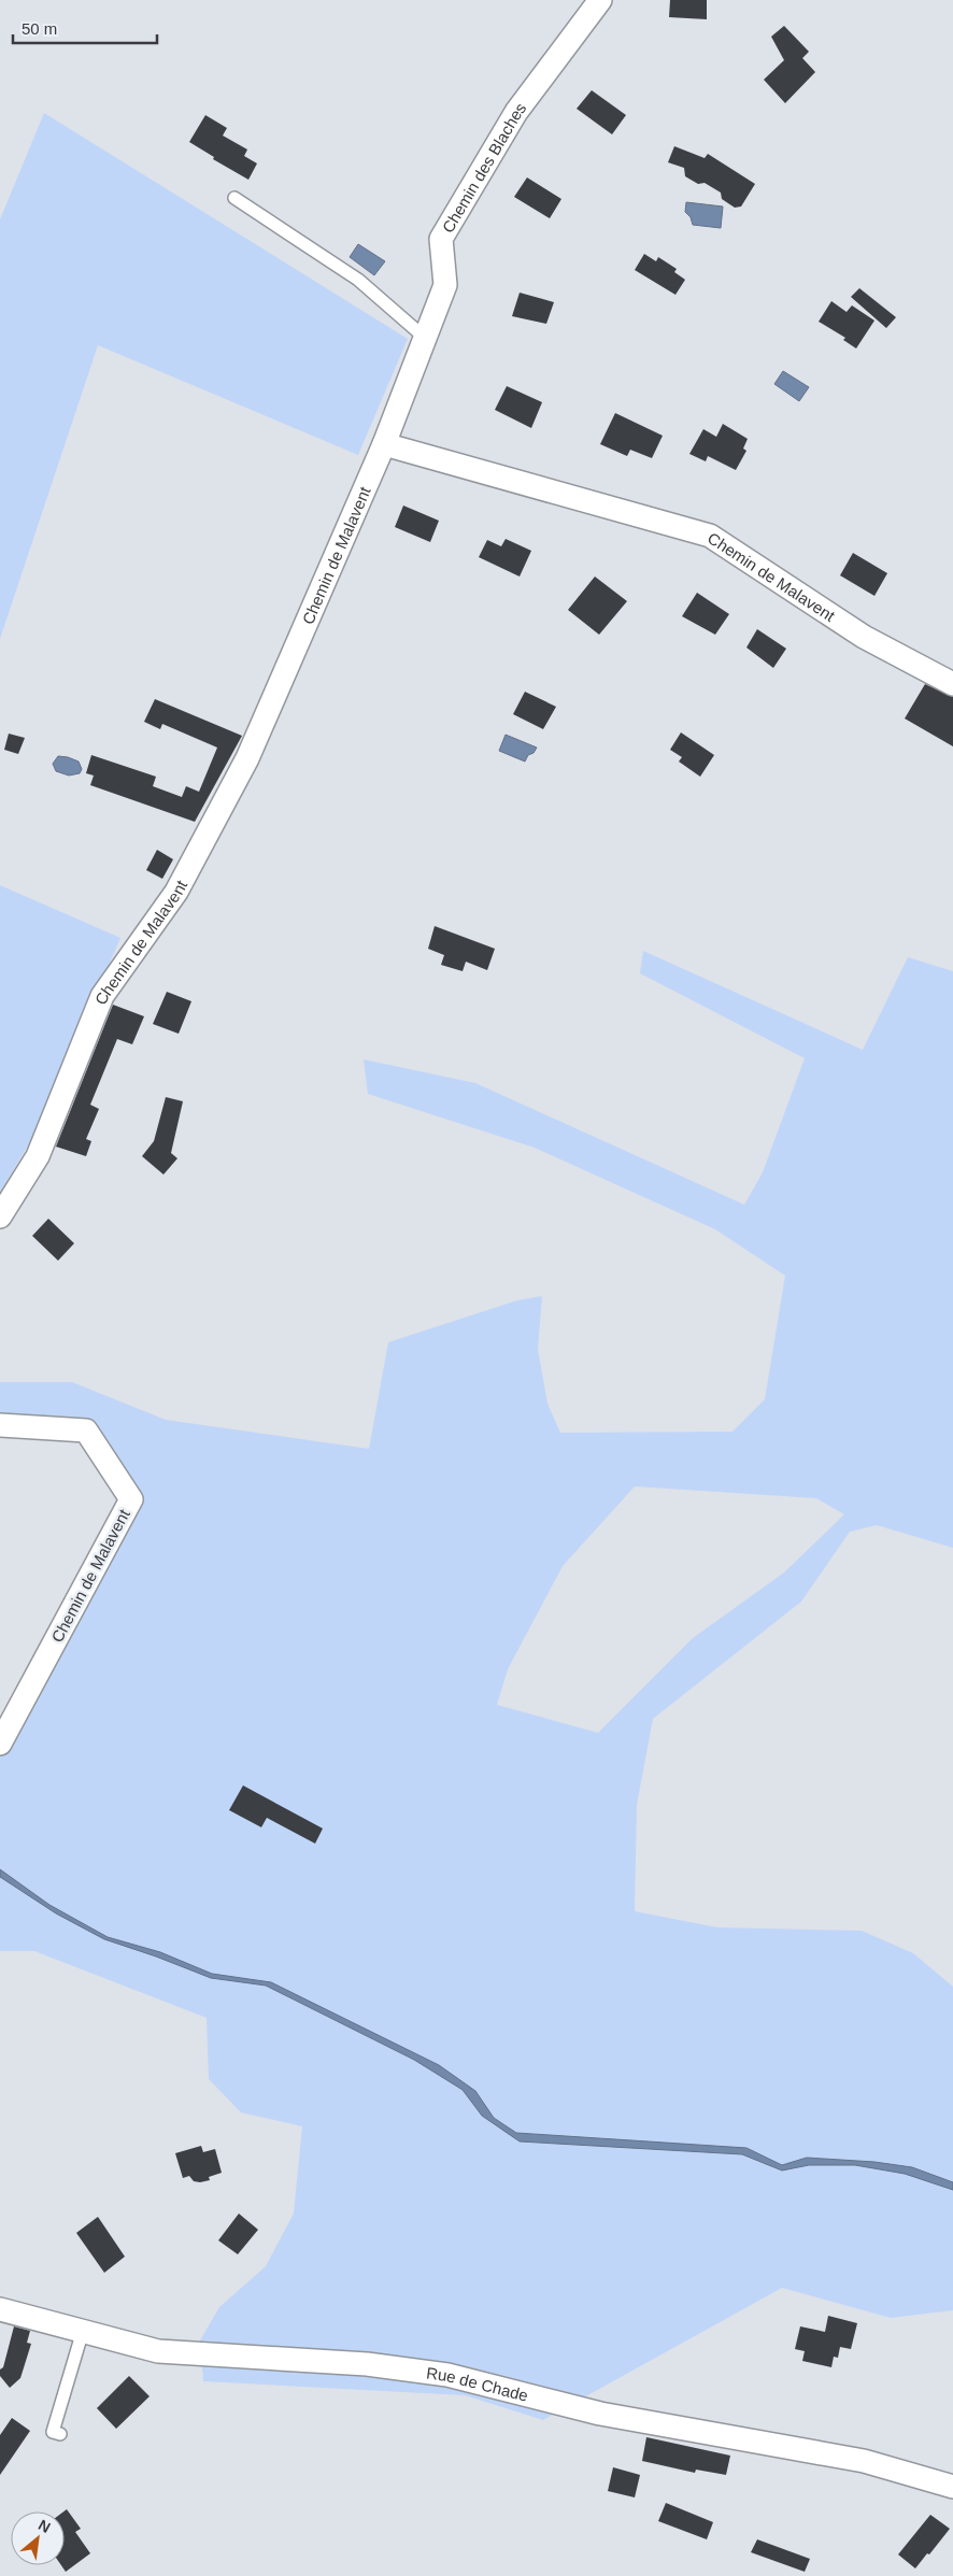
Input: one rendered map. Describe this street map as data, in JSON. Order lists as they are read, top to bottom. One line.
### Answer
{"streets":{"street":["Chemin des Blaches","Chemin de Malavent","Rue de Chade"]},"crossings":[["Chemin des Blaches","Chemin de Malavent"]],"scale_bar":"50 m","north":"top right"}
